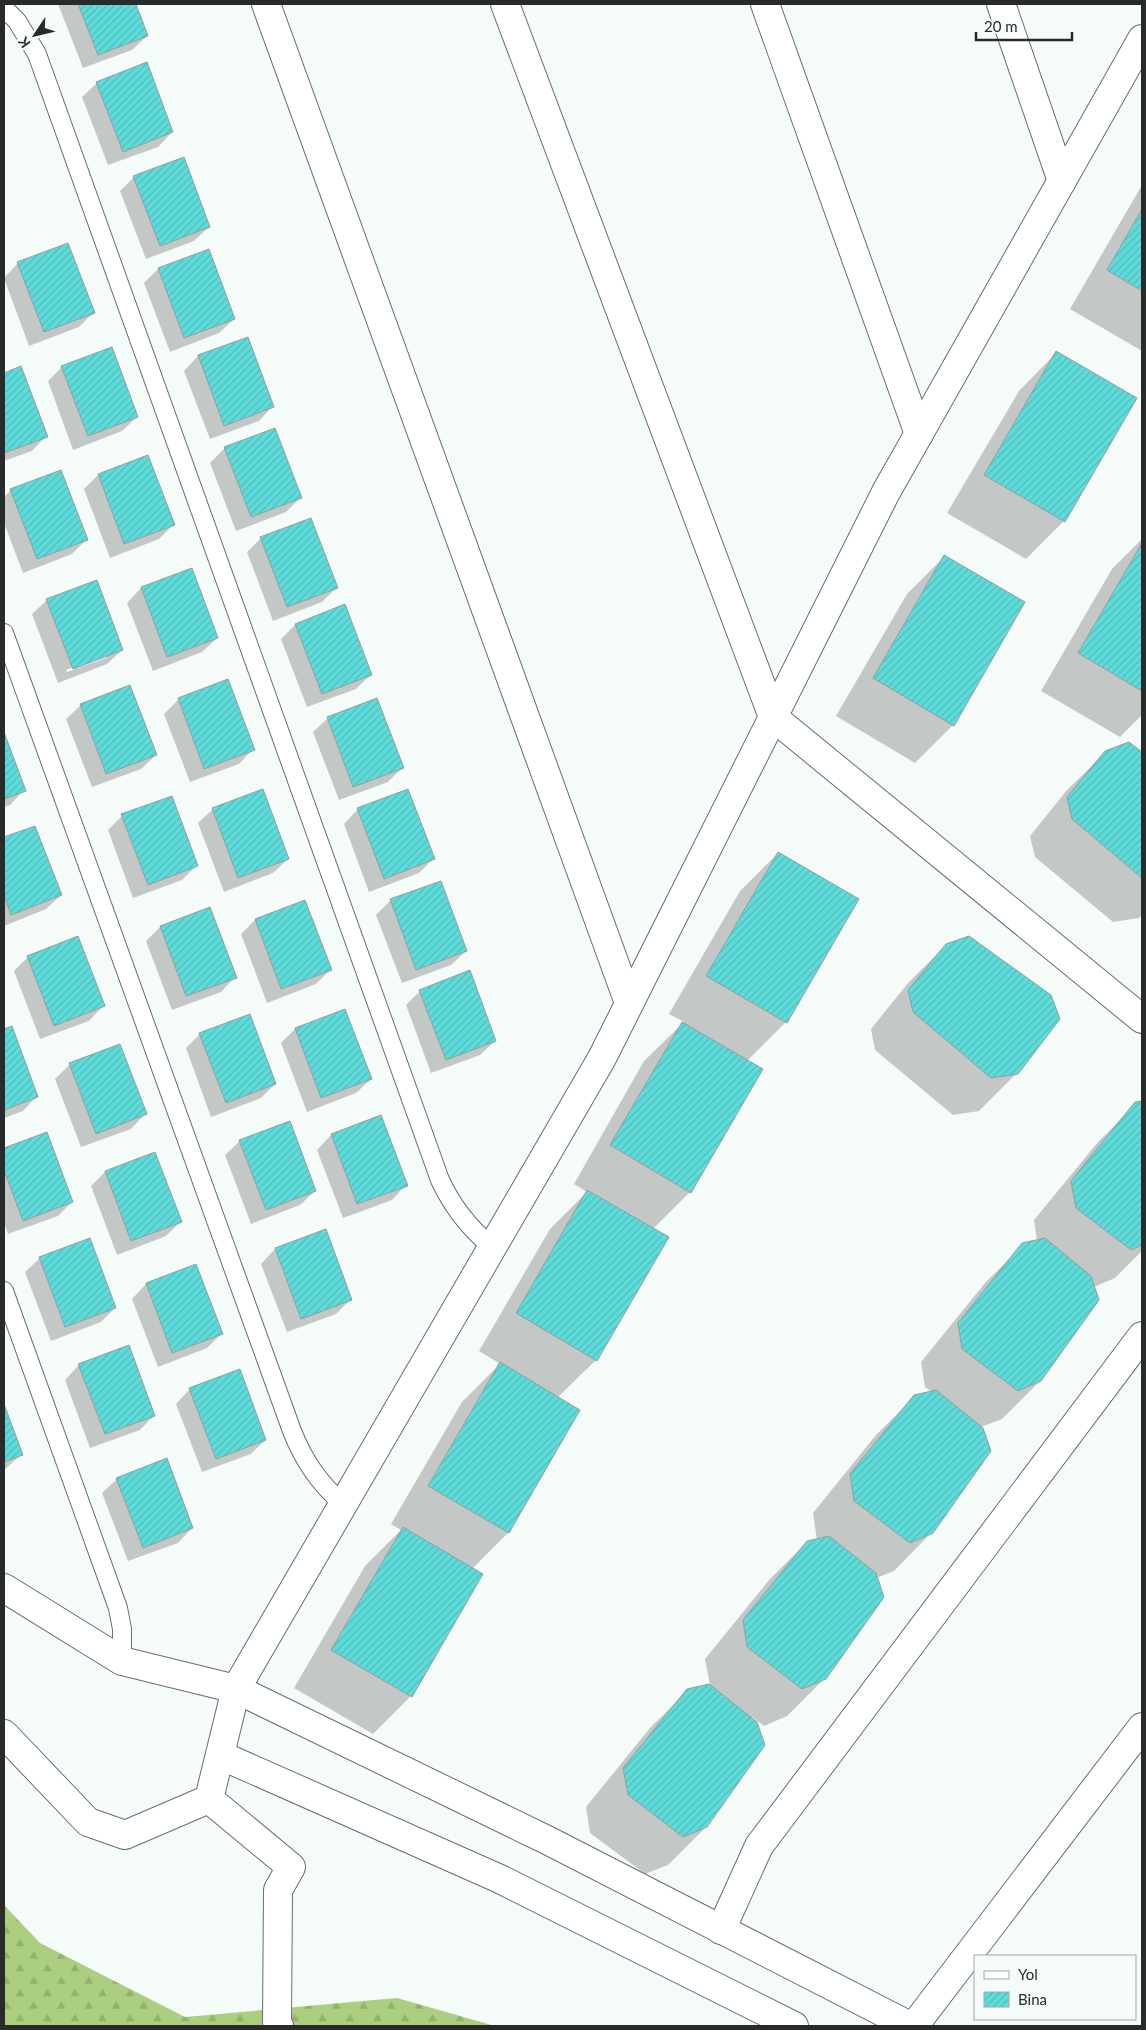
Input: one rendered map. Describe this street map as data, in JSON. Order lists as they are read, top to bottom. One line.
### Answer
{"legend":["Yol","Bina"],"scale_bar":"20 m","north":"bottom left"}
